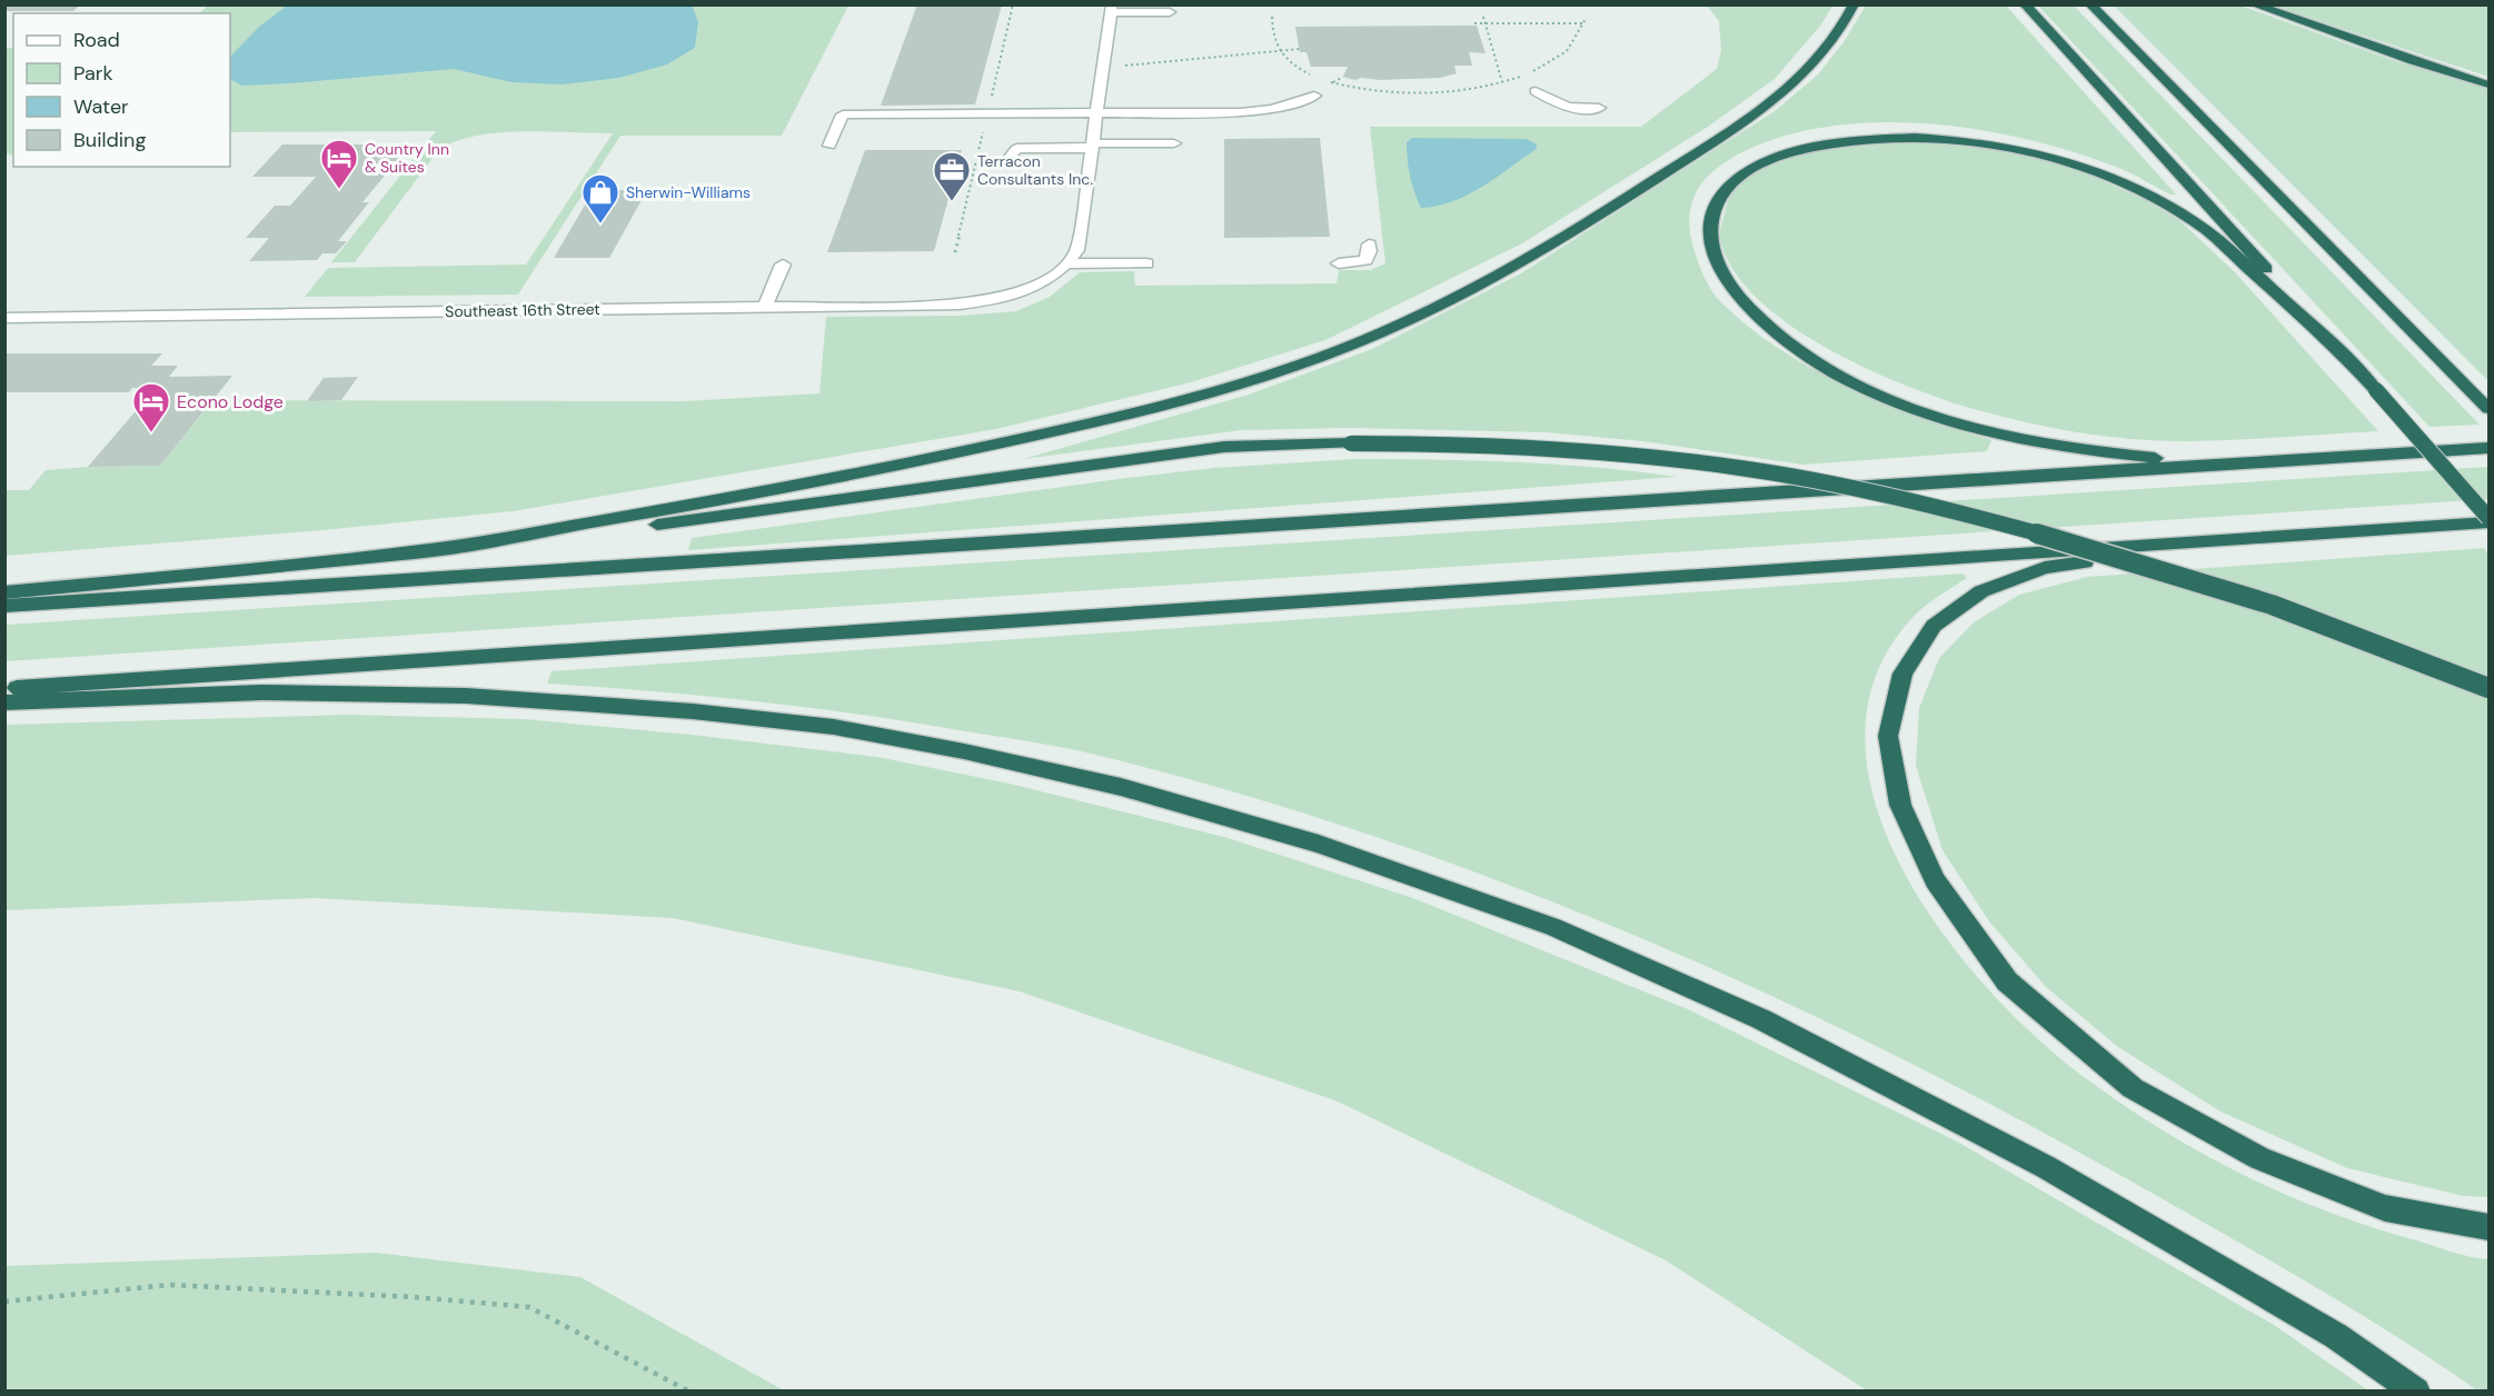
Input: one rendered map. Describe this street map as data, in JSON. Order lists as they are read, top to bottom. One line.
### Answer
{"streets":{"street":["Southeast 16th Street"]},"places":{"hotel":["Country Inn & Suites","Econo Lodge"],"office":["Terracon Consultants Inc."],"shop":["Sherwin-Williams"]},"legend":["Road","Park","Water","Building"]}
